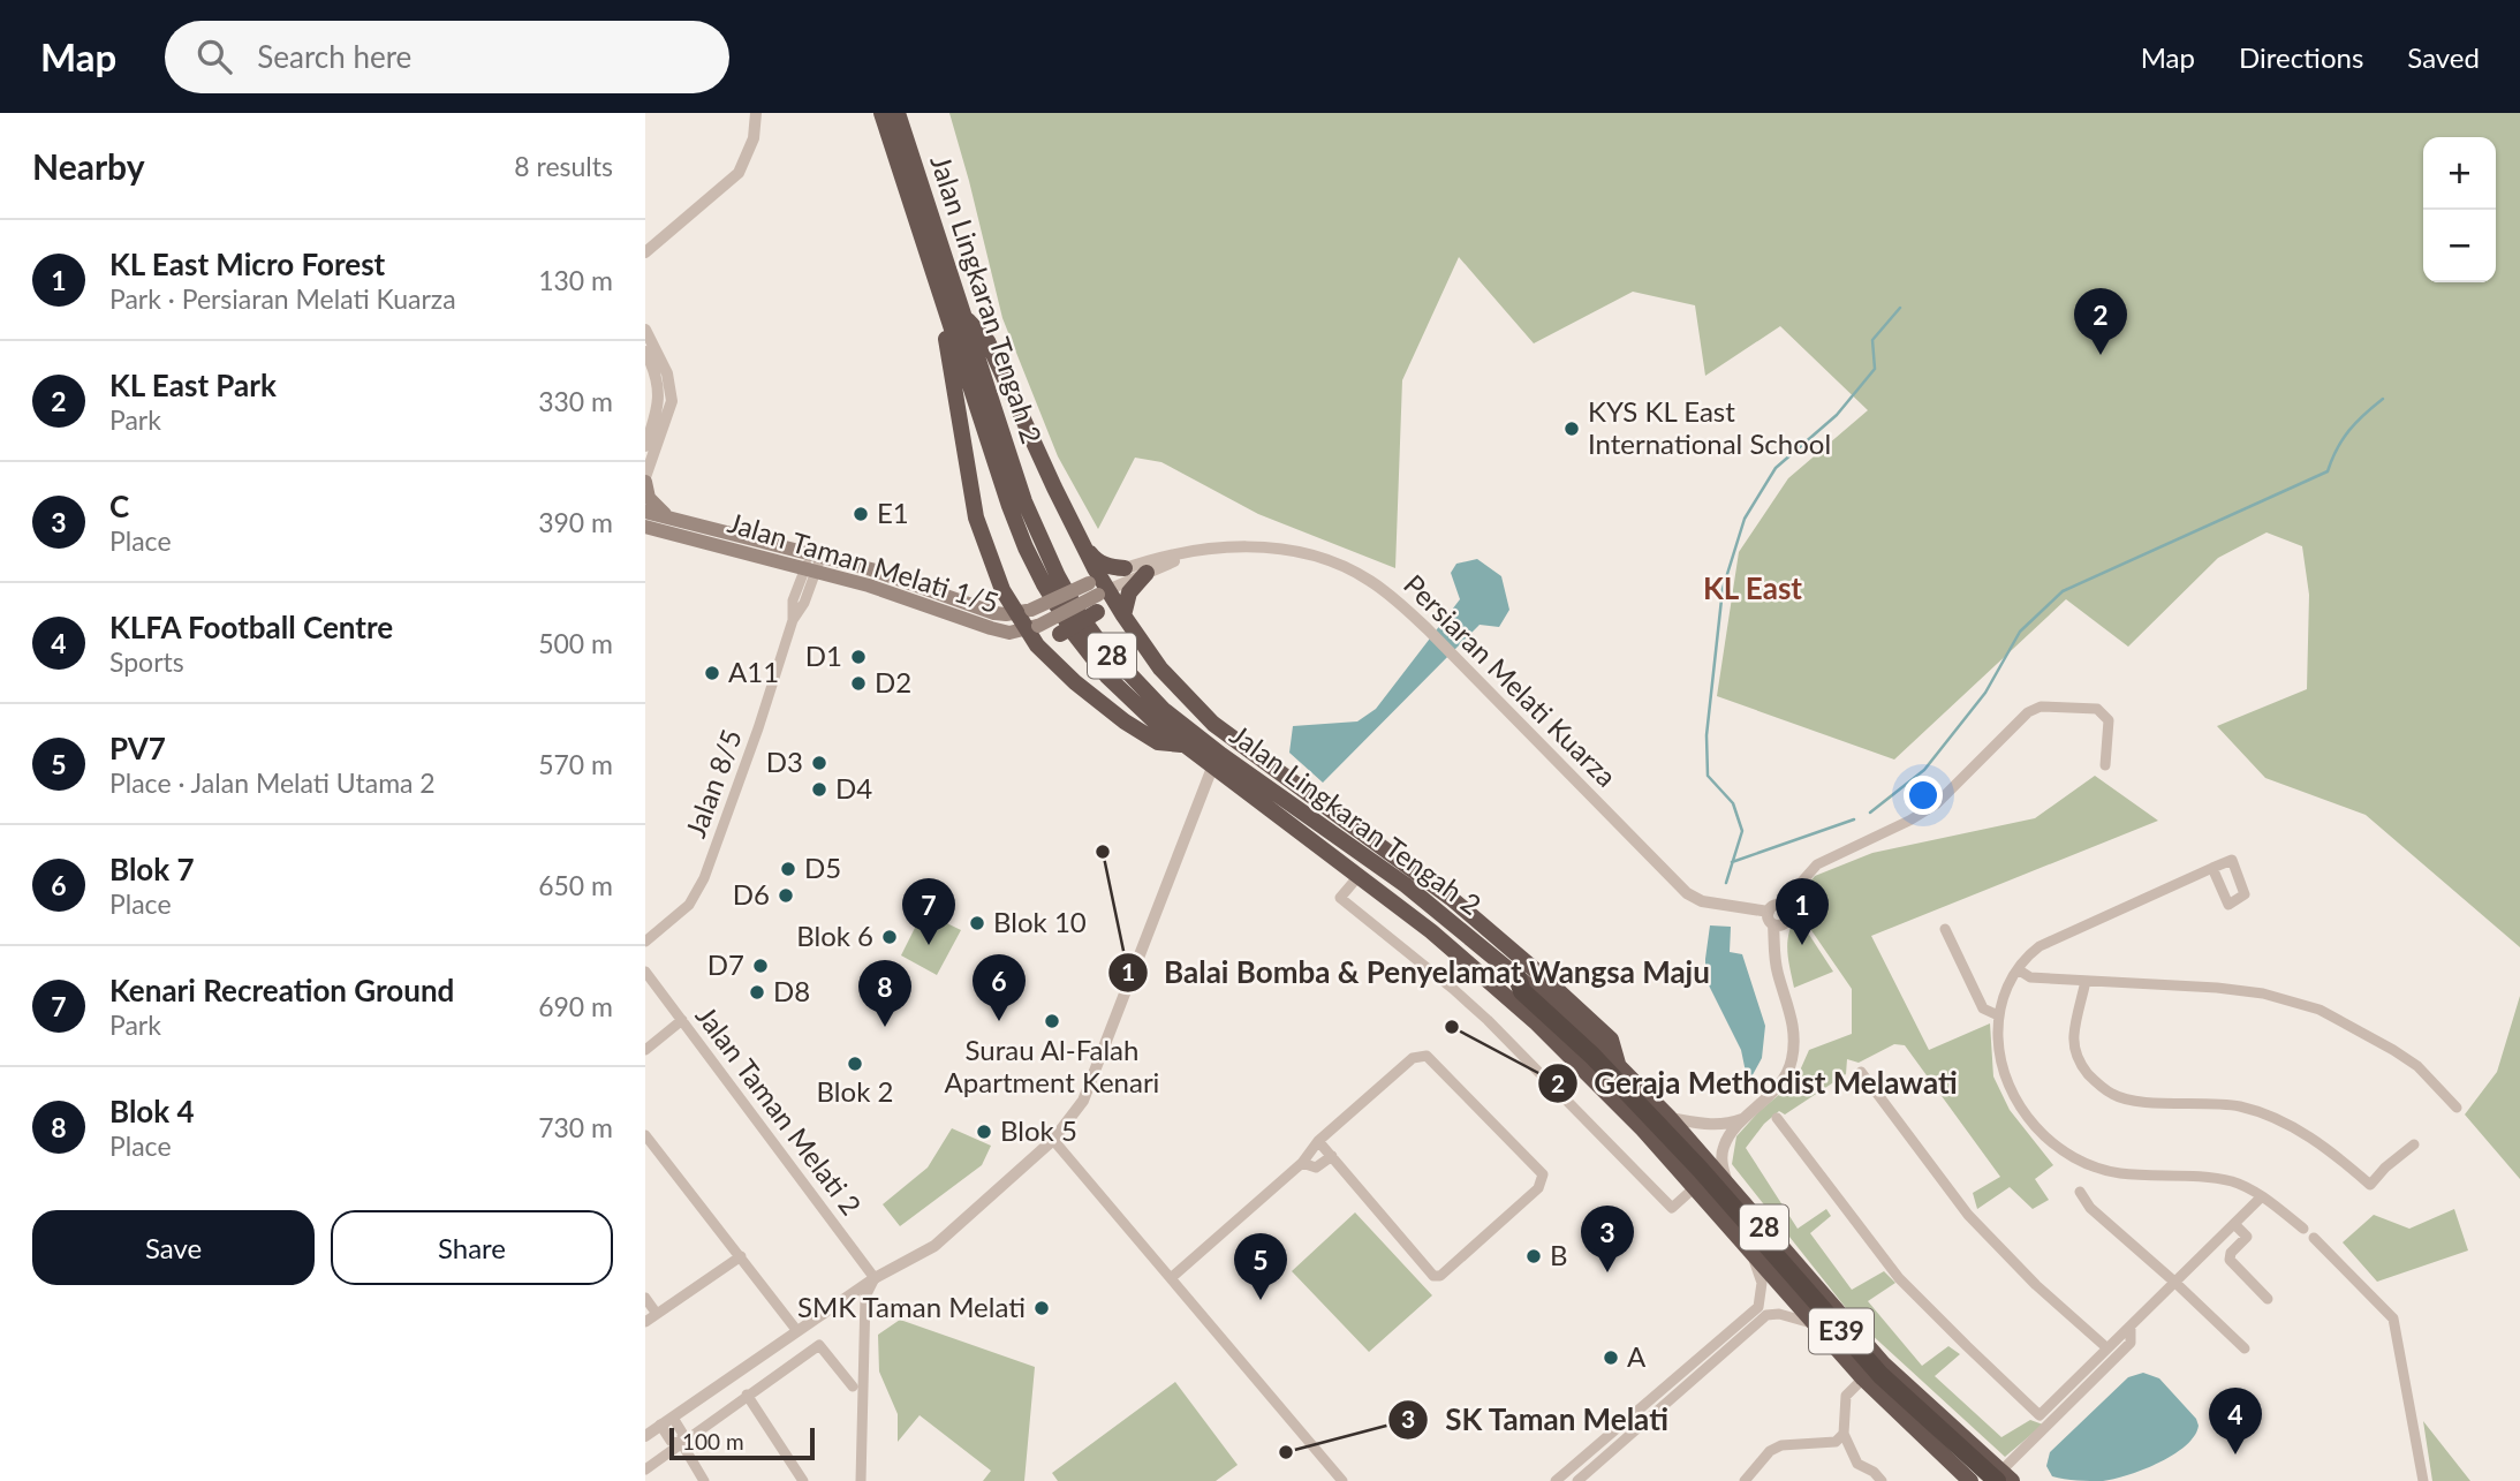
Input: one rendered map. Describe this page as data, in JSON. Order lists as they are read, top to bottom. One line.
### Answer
{"streets":{"highway":["Jalan Lingkaran Tengah 2","28","E39"],"main road":["Jalan Taman Melati 1/5"],"street":["Persiaran Melati Kuarza","Jalan 8/5","Jalan Taman Melati 2"]},"crossings":[["Jalan Lingkaran Tengah 2","E39"],["Jalan Taman Melati 1/5","Persiaran Melati Kuarza"],["Jalan Taman Melati 1/5","Jalan 8/5"]],"districts":["KL East"],"places":["KYS KL East International School","E1","D1","A11","D2","D3","D4","Balai Bomba & Penyelamat Wangsa Maju","D5","D6","Blok 10","Blok 6","D7","D8","Surau Al-Falah Apartment Kenari","Geraja Methodist Melawati","Blok 2","Blok 5","B","SMK Taman Melati","A","SK Taman Melati"],"scale_bar":"100 m","page":{"header":"Map","search":"Search here","nav":["Map","Directions","Saved"],"heading":["Nearby","8 results"],"map_buttons":["+","−"],"list":[{"mark":"1","name":"KL East Micro Forest","note":"Park · Persiaran Melati Kuarza","value":"130 m"},{"mark":"2","name":"KL East Park","note":"Park","value":"330 m"},{"mark":"3","name":"C","note":"Place","value":"390 m"},{"mark":"4","name":"KLFA Football Centre","note":"Sports","value":"500 m"},{"mark":"5","name":"PV7","note":"Place · Jalan Melati Utama 2","value":"570 m"},{"mark":"6","name":"Blok 7","note":"Place","value":"650 m"},{"mark":"7","name":"Kenari Recreation Ground","note":"Park","value":"690 m"},{"mark":"8","name":"Blok 4","note":"Place","value":"730 m"}],"pins":["2","1","7","6","8","3","5","4"],"buttons":["Save","Share"],"scale":"100 m"}}
